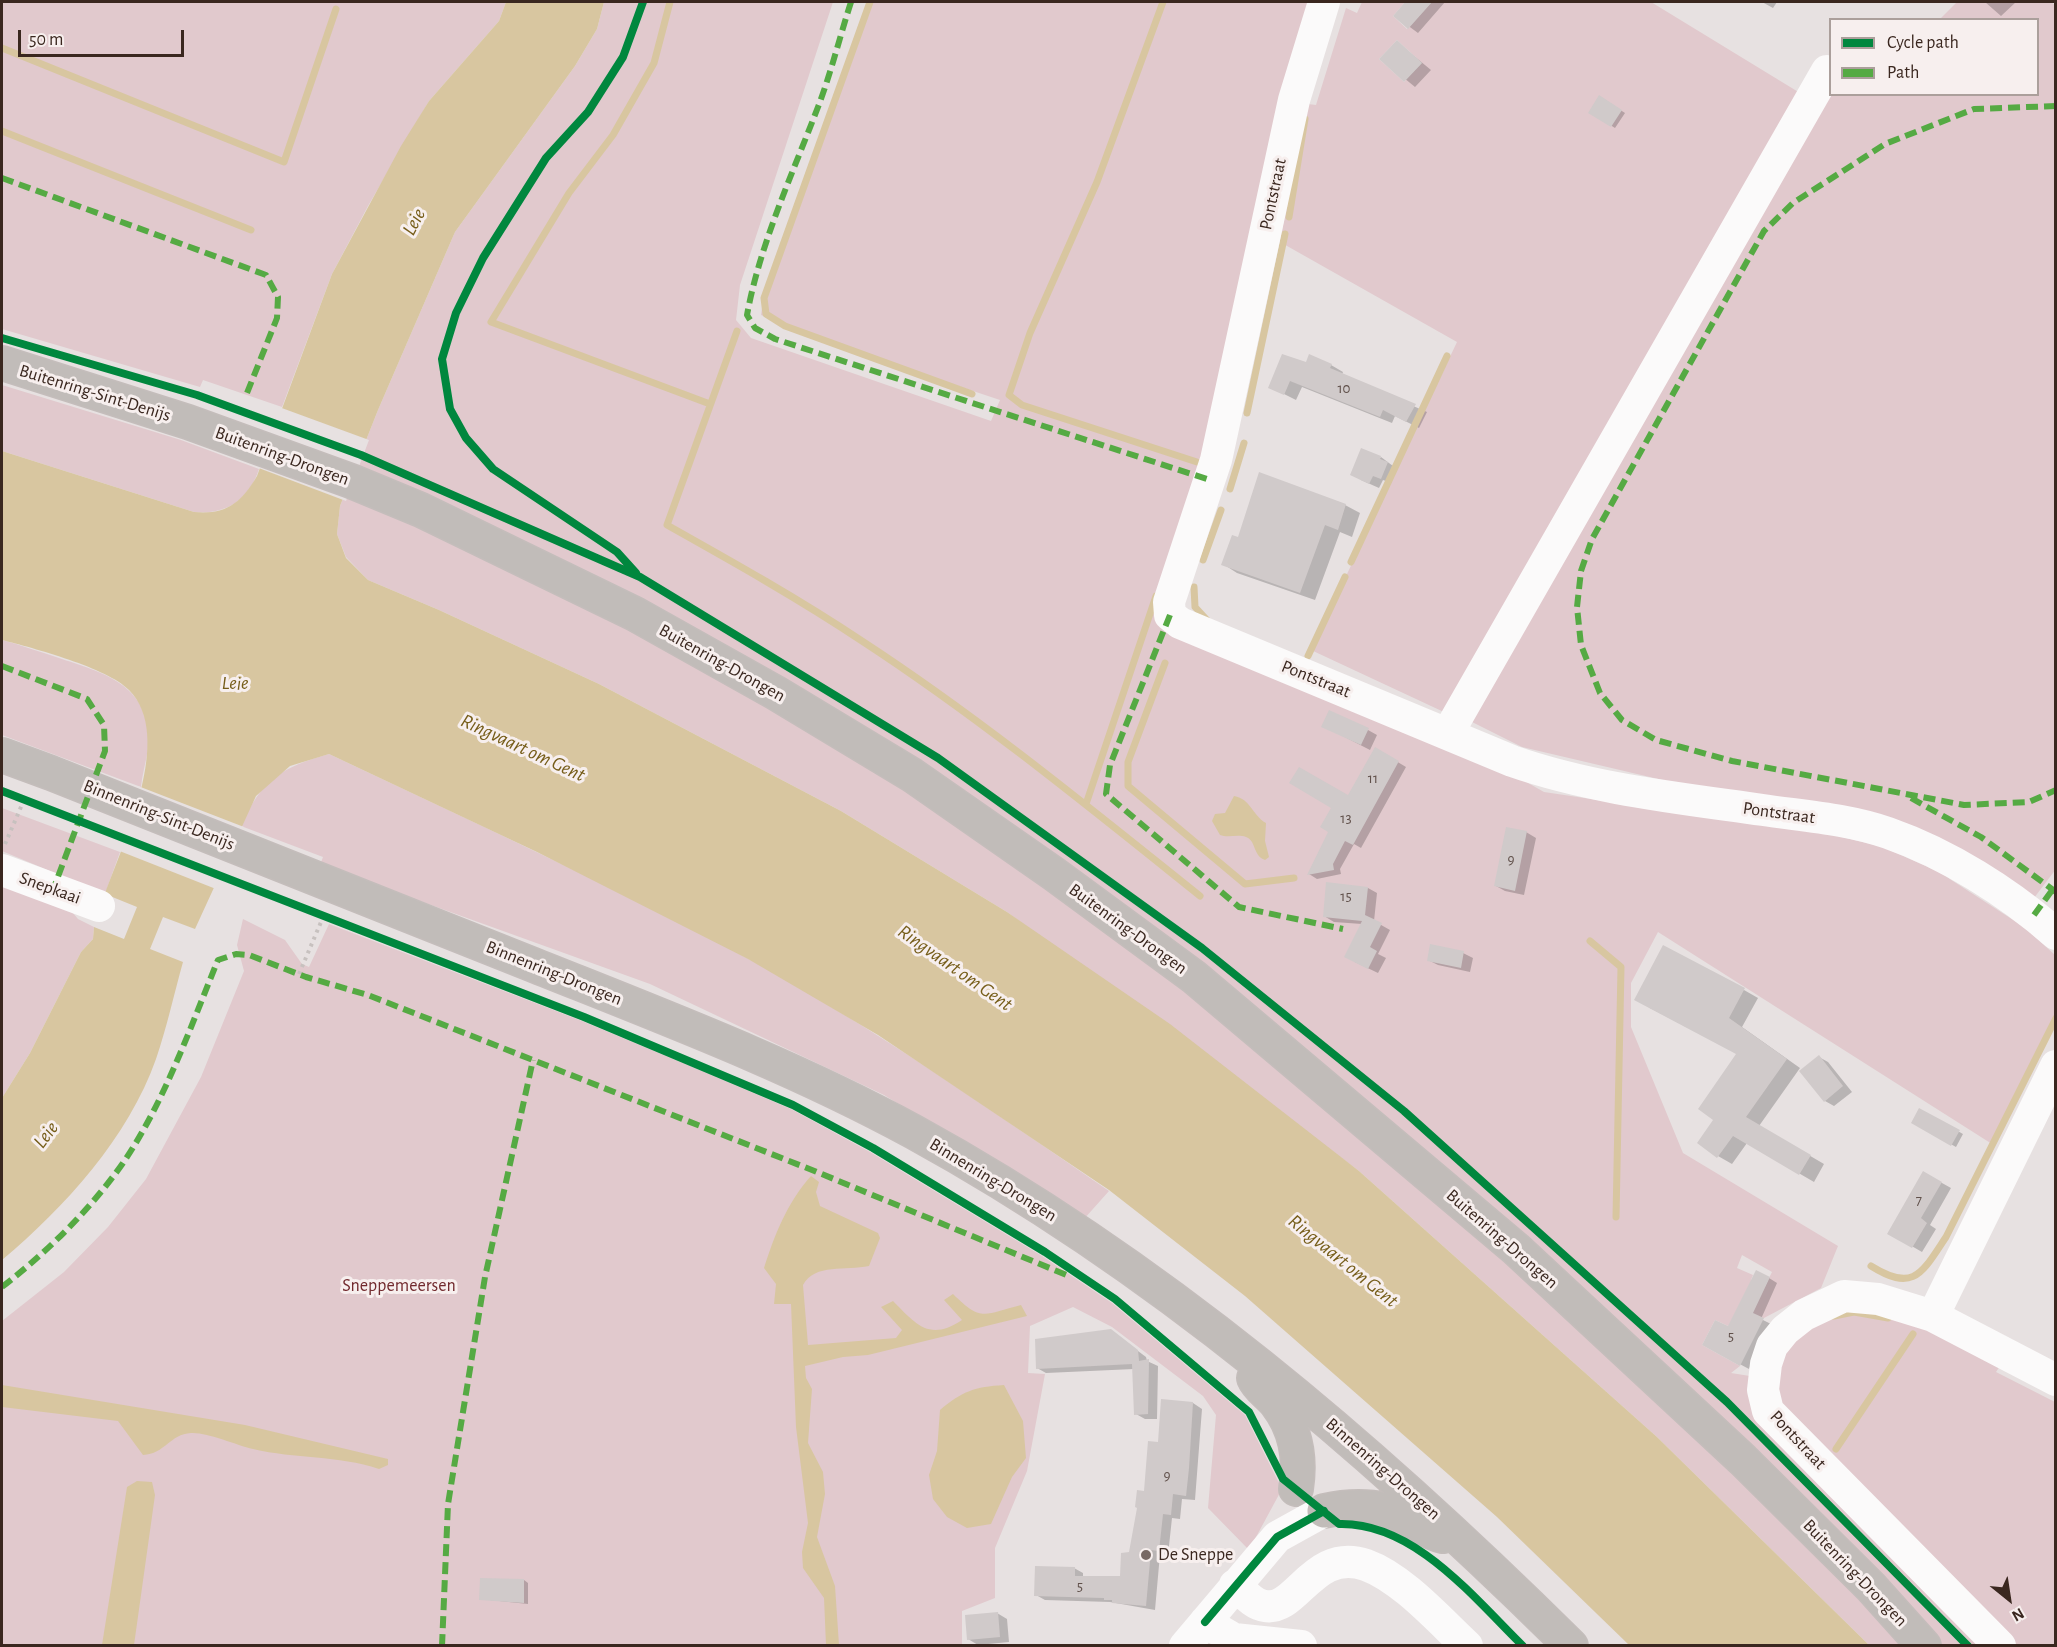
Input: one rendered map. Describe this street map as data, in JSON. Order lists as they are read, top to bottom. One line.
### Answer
{"streets":{"highway":["Buitenring-Sint-Denijs","Buitenring-Drongen","Binnenring-Sint-Denijs","Binnenring-Drongen"],"street":["Pontstraat","Snepkaai"]},"crossings":[["Buitenring-Sint-Denijs","Buitenring-Drongen"],["Binnenring-Sint-Denijs","Binnenring-Drongen"]],"water":["Leie","Ringvaart om Gent"],"parks":["Sneppemeersen"],"places":["De Sneppe"],"house_numbers":["10","11","13","9","15","7","5","9","5"],"legend":["Cycle path","Path"],"scale_bar":"50 m","north":"bottom right"}
